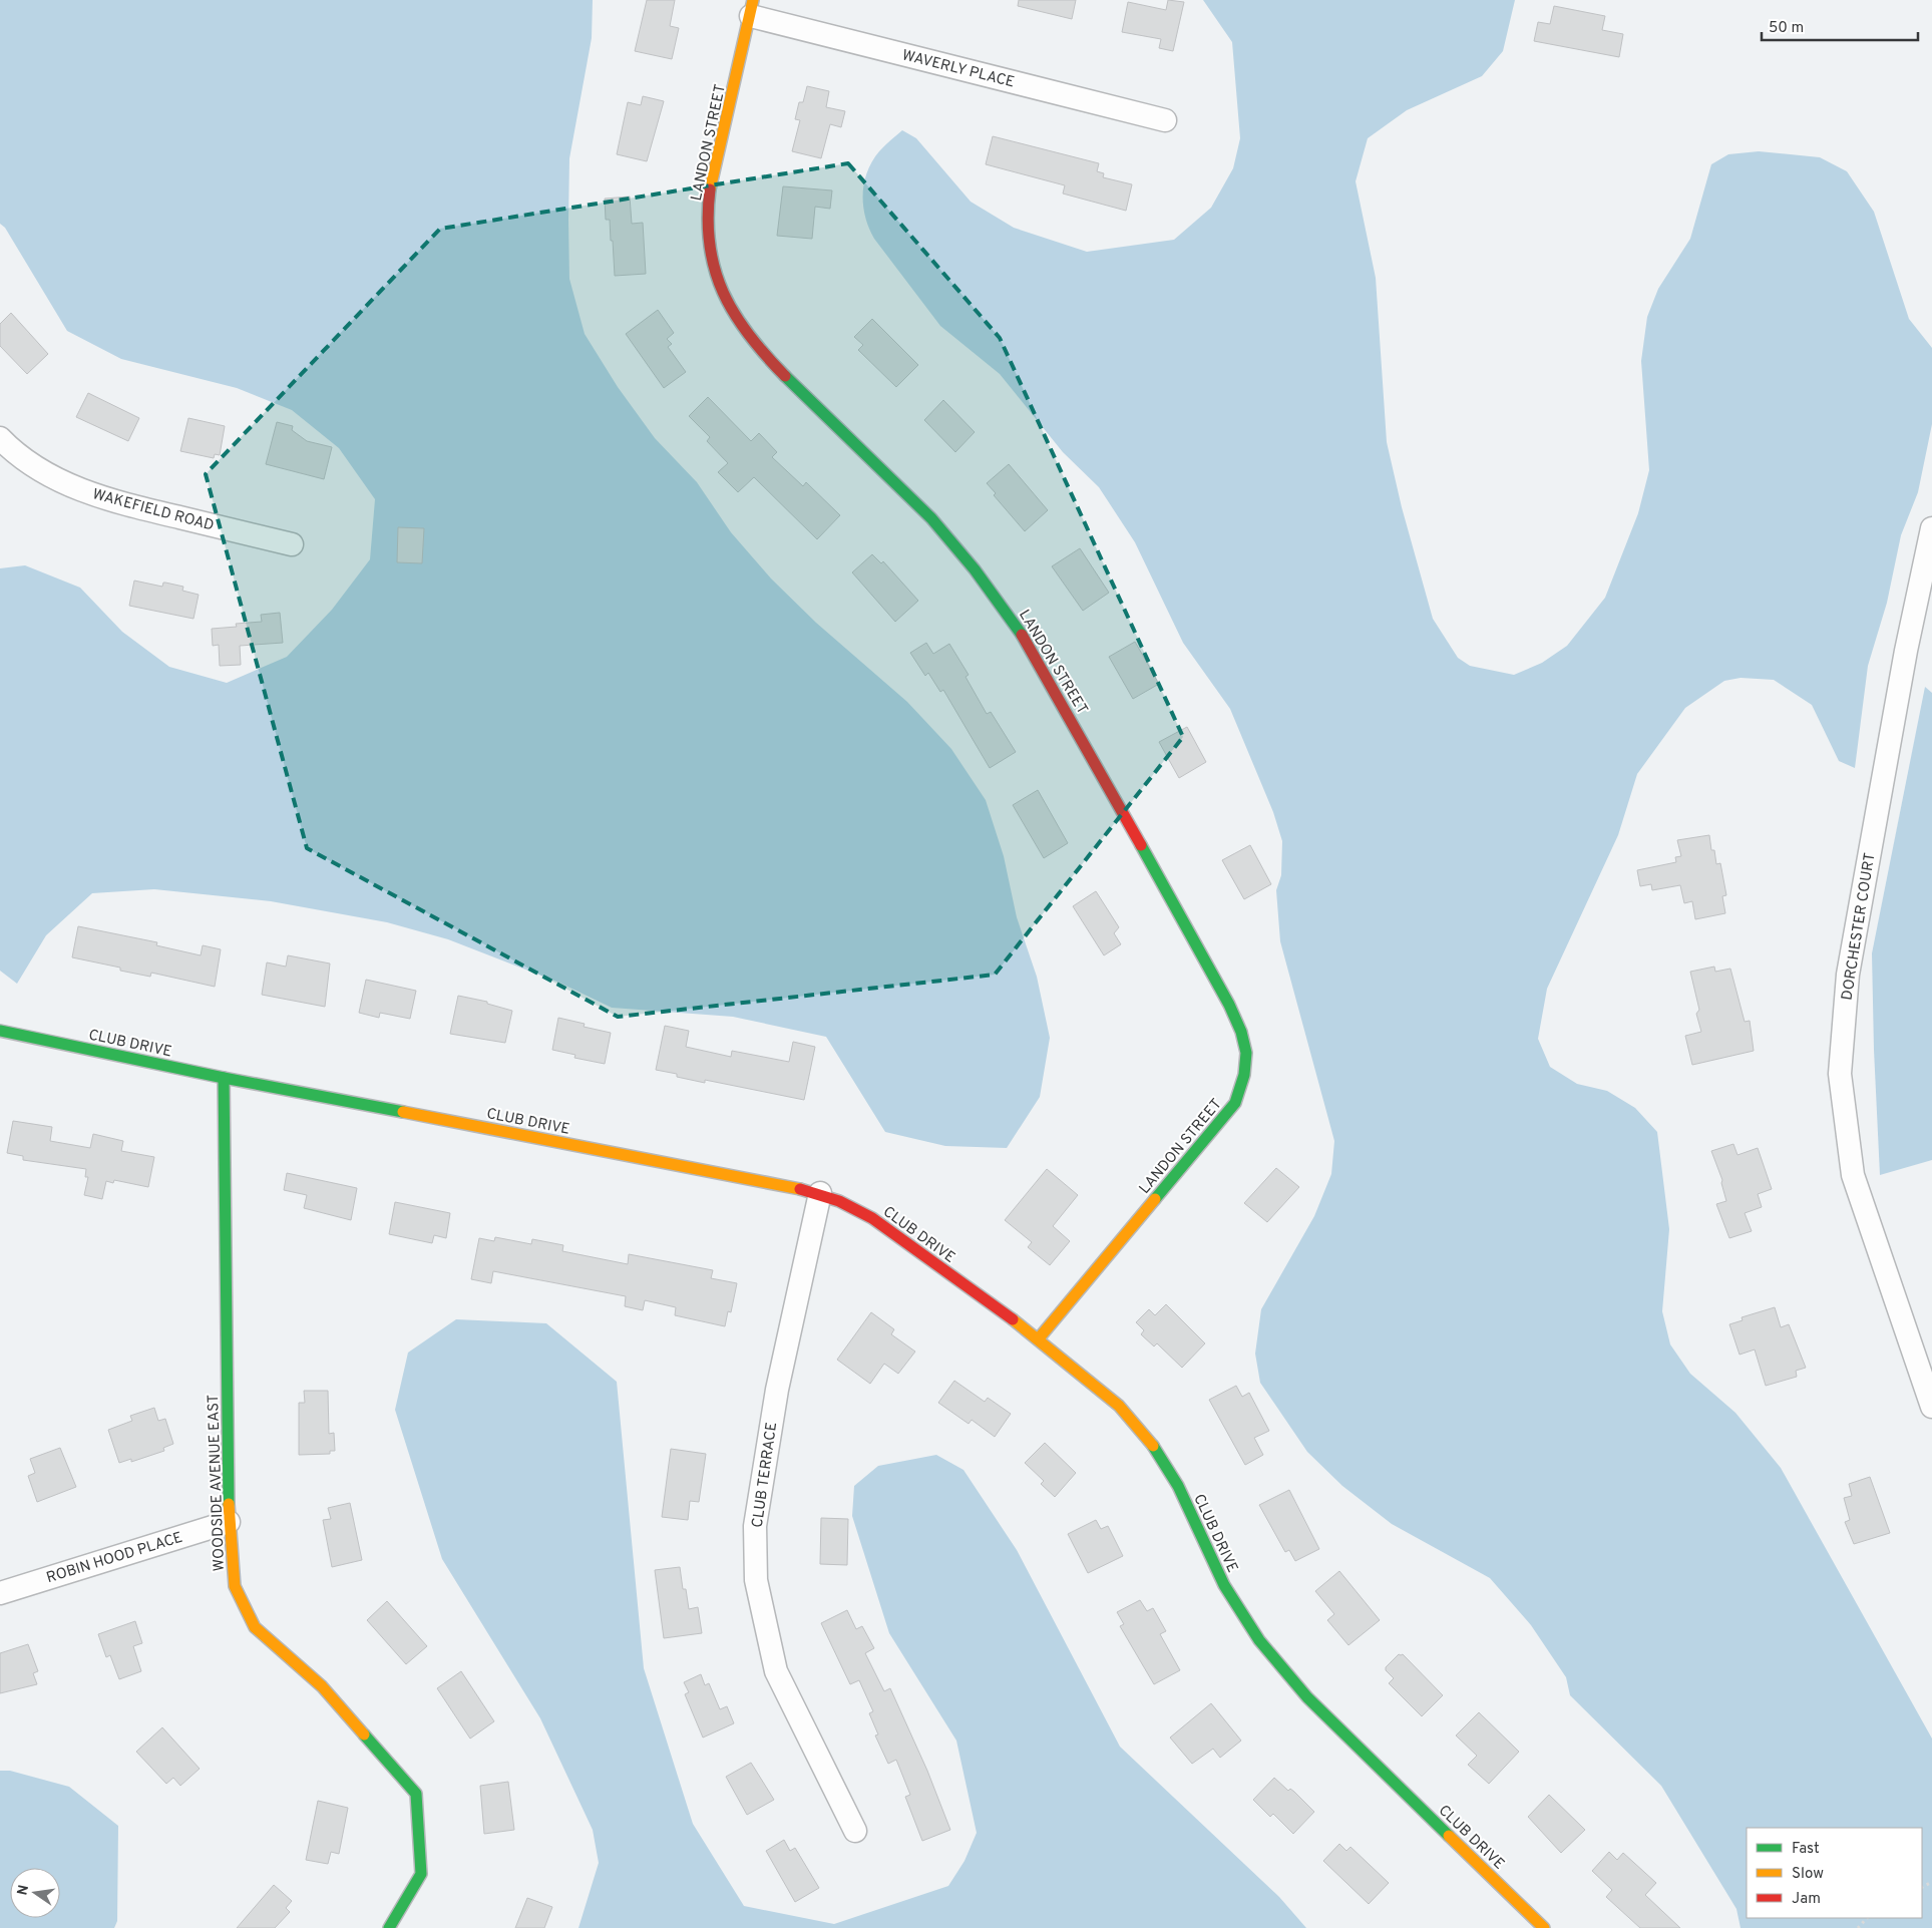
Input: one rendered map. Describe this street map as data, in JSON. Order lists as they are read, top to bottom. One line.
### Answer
{"streets":{"street":["WAVERLY PLACE","LANDON STREET","WAKEFIELD ROAD","DORCHESTER COURT","CLUB DRIVE","CLUB TERRACE","WOODSIDE AVENUE EAST","ROBIN HOOD PLACE"]},"crossings":[["WAVERLY PLACE","LANDON STREET"],["LANDON STREET","CLUB DRIVE"],["CLUB DRIVE","CLUB TERRACE"],["CLUB DRIVE","WOODSIDE AVENUE EAST"],["WOODSIDE AVENUE EAST","ROBIN HOOD PLACE"]],"legend":["Fast","Slow","Jam"],"scale_bar":"50 m","north":"left"}
